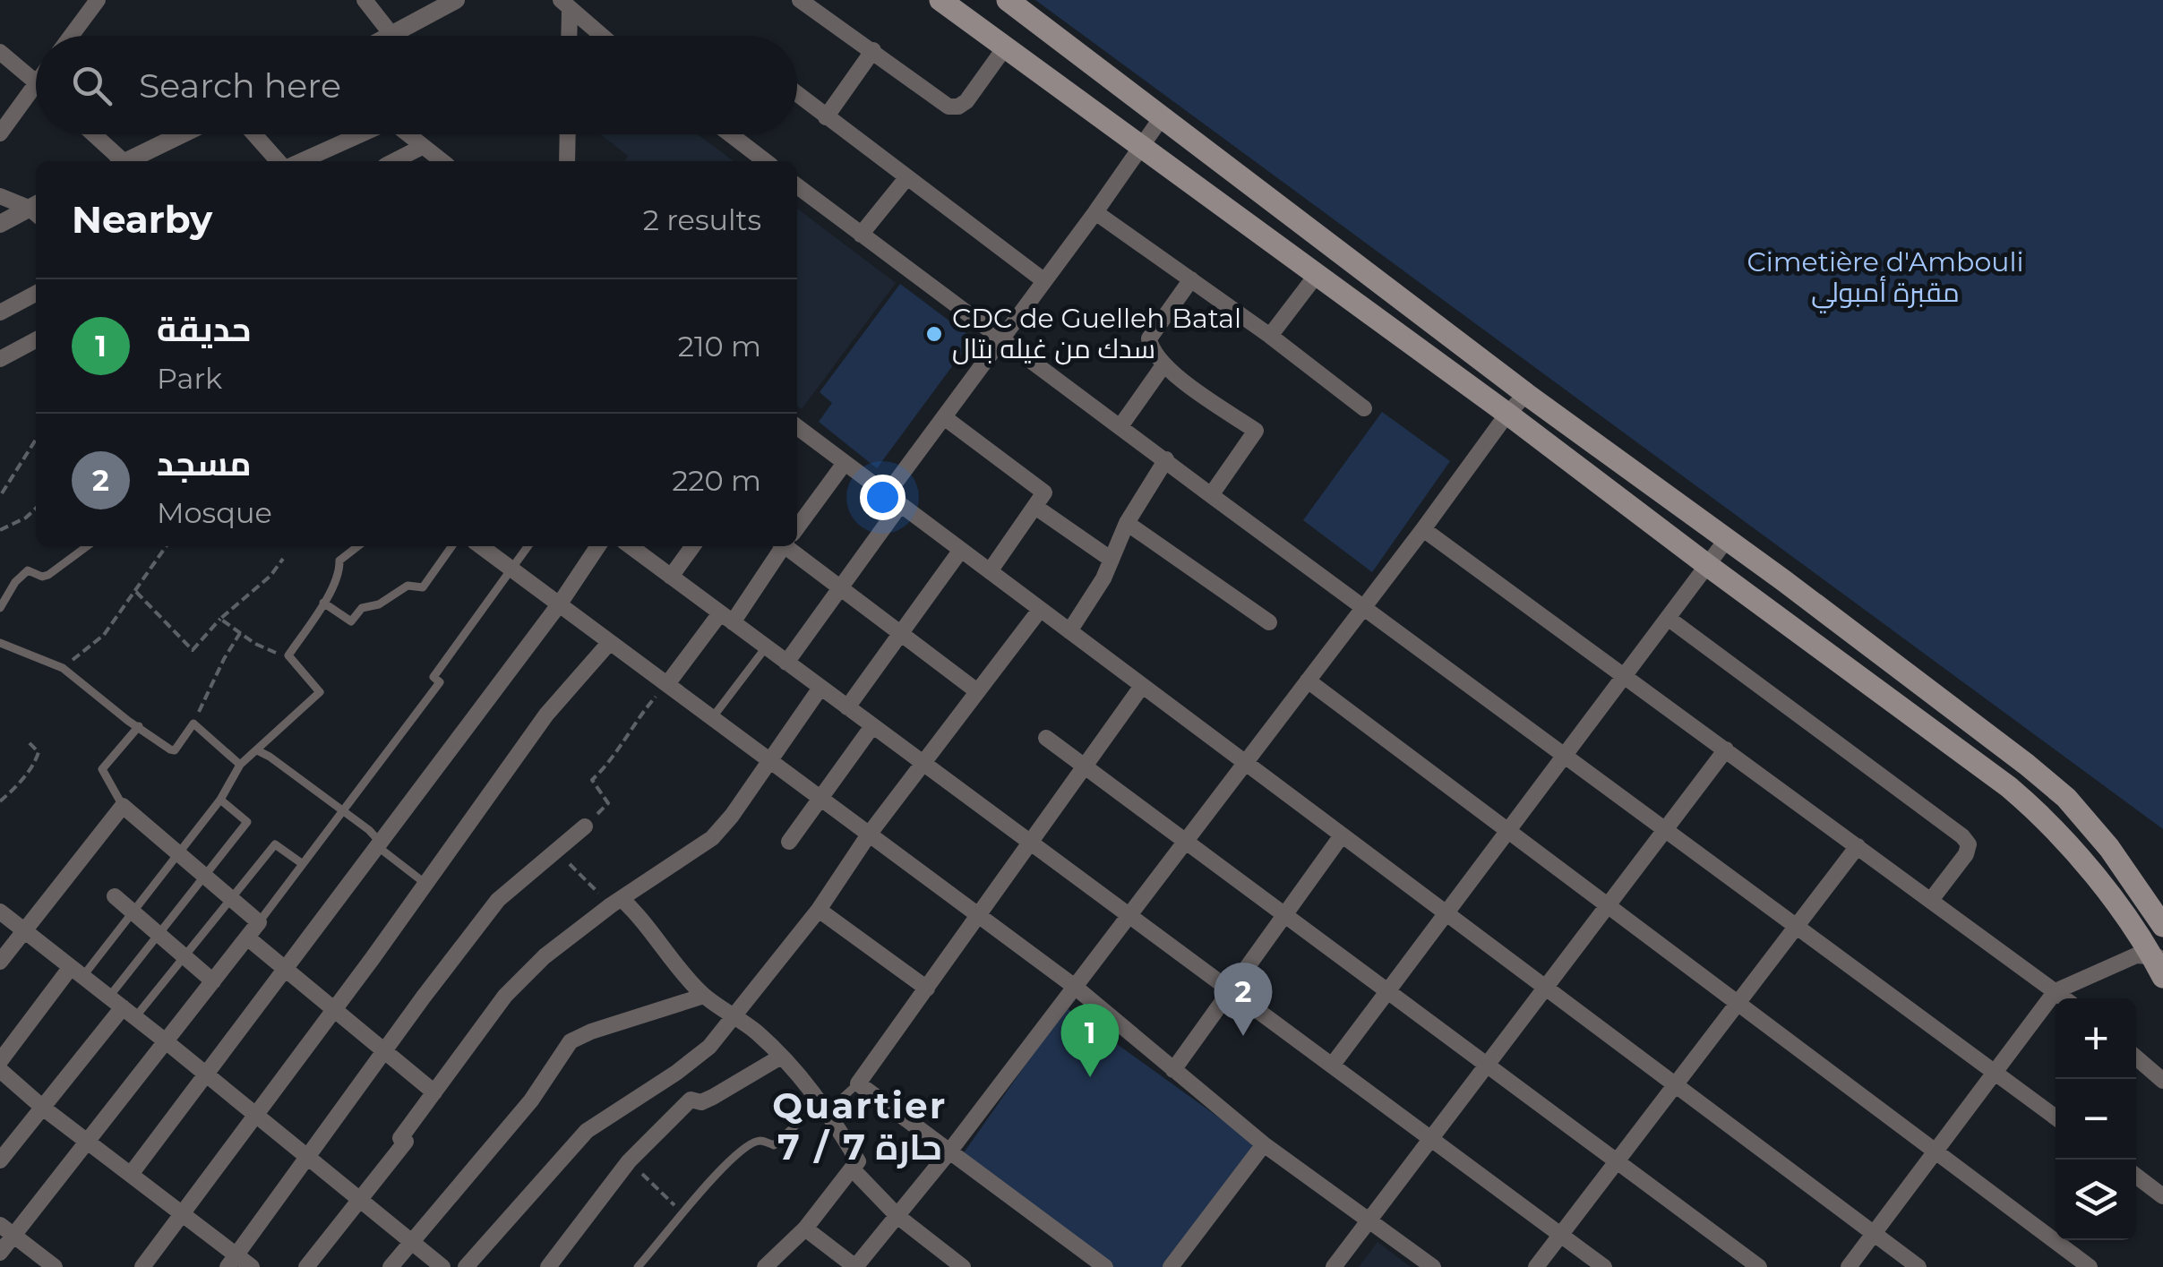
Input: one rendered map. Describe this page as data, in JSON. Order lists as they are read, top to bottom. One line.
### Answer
{"districts":["Quartier 7 / حارة 7"],"parks":["Cimetière d'Ambouli مقبرة أمبولي"],"places":["CDC de Guelleh Batal سدك من غيله بتال"],"page":{"search":"Search here","heading":["Nearby","2 results"],"list":[{"mark":"1","name":"حديقة","note":"Park","value":"210 m"},{"mark":"2","name":"مسجد","note":"Mosque","value":"220 m"}],"pins":["2","1"],"map_buttons":["+","−"]}}
